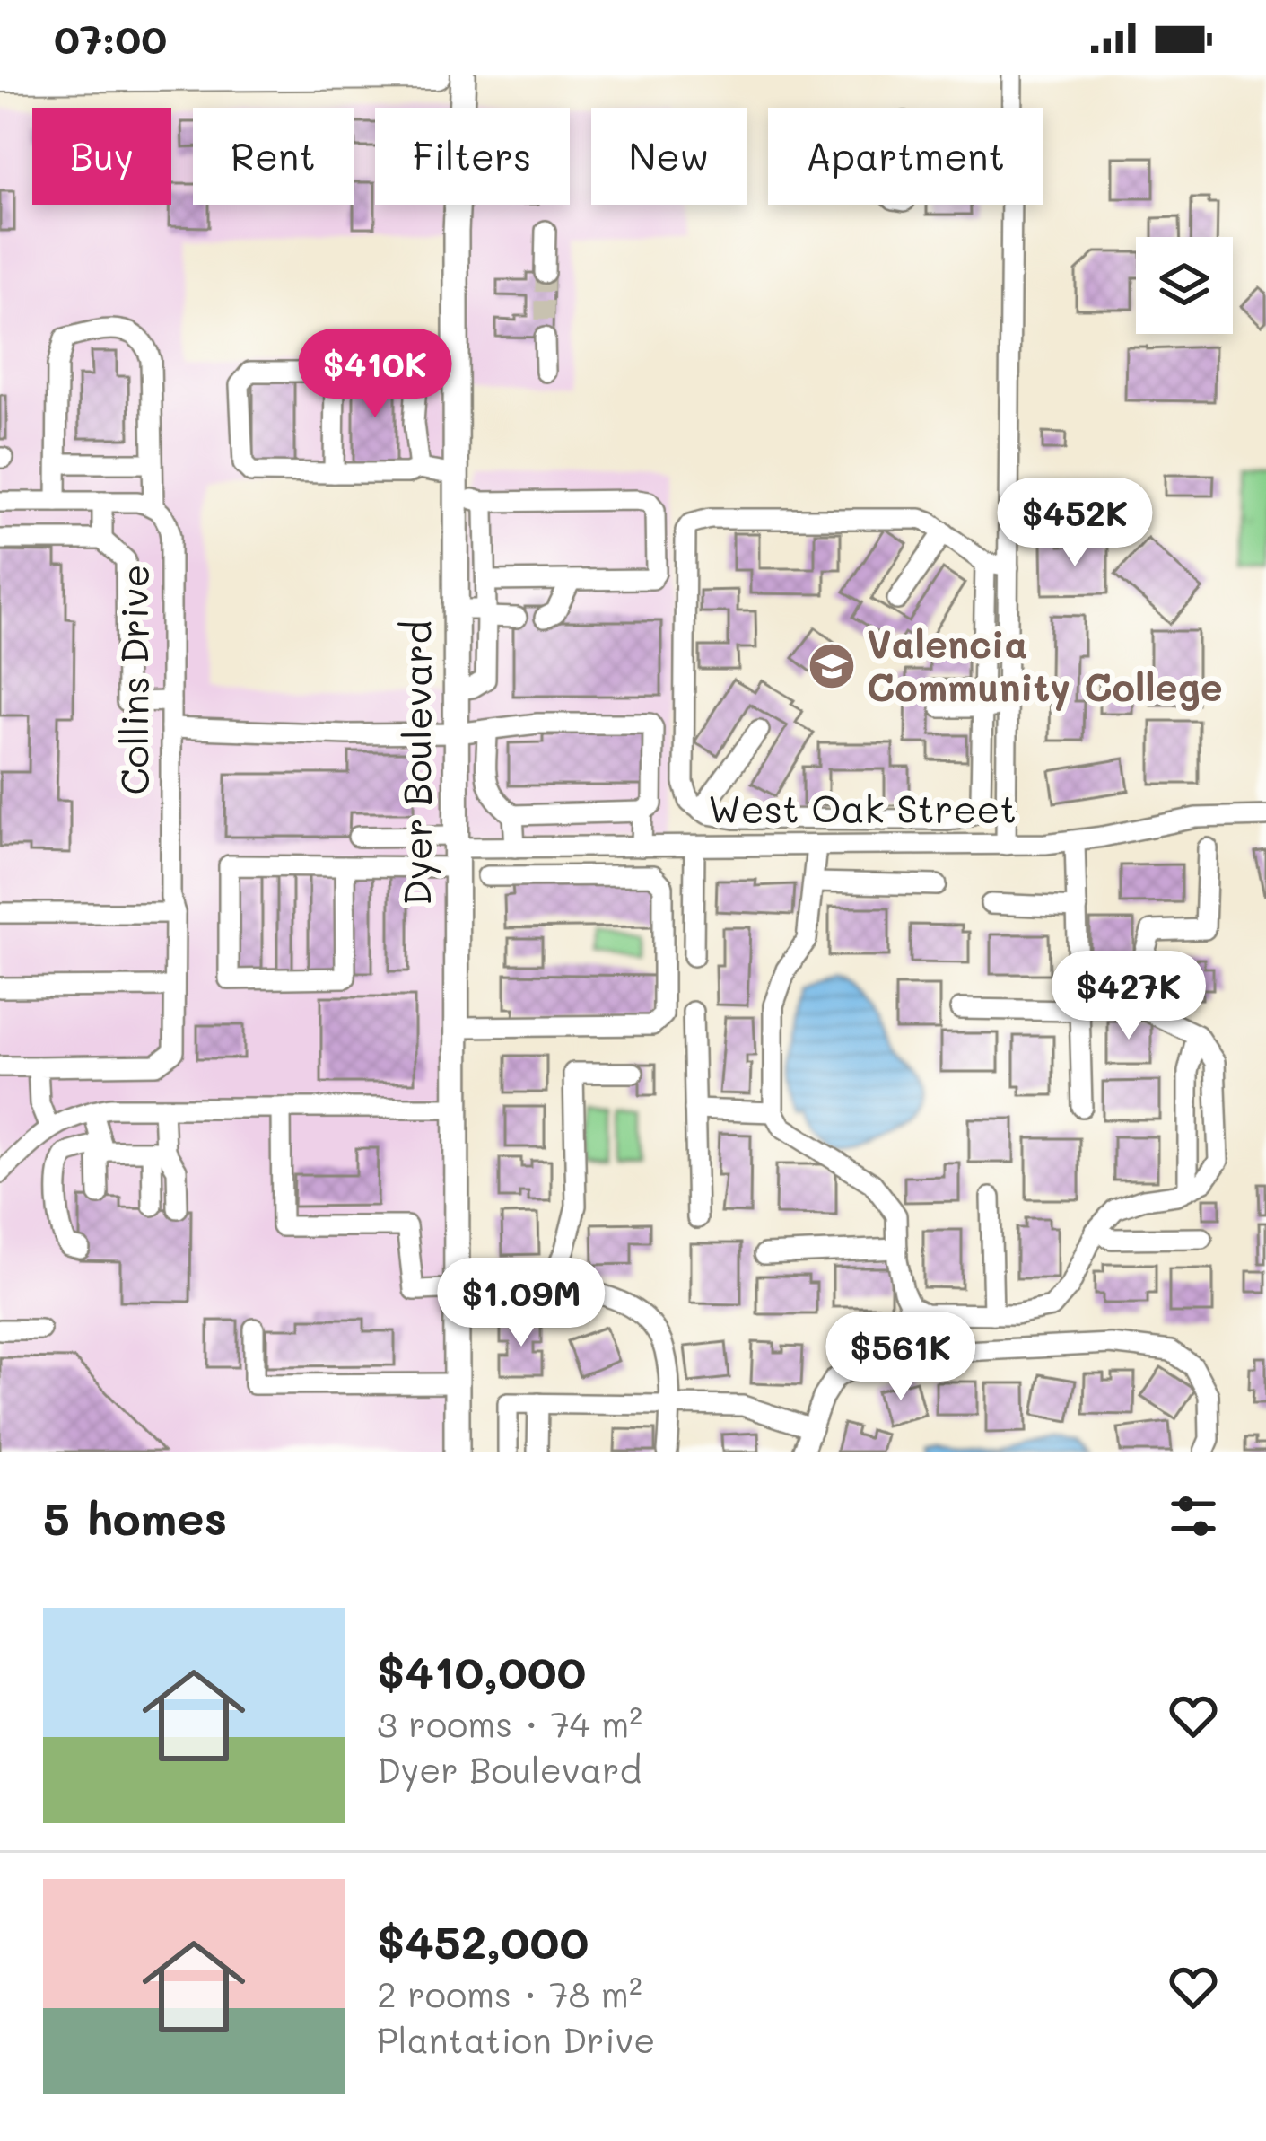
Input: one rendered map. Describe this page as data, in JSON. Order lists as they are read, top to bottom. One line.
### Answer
{"streets":{"main road":["Dyer Boulevard"],"street":["Collins Drive","West Oak Street"]},"crossings":[["Dyer Boulevard","West Oak Street"]],"places":{"school or university":["Valencia Community College"]},"page":{"status":"07:00","chip":["Buy","Rent","Filters","New","Apartment"],"price":["$410K","$452K","$427K","$1.09M","$561K"],"heading":"5 homes","list":[{"name":"$410,000","note":"3 rooms · 74 m² · Dyer Boulevard"},{"name":"$452,000","note":"2 rooms · 78 m² · Plantation Drive"}]}}
